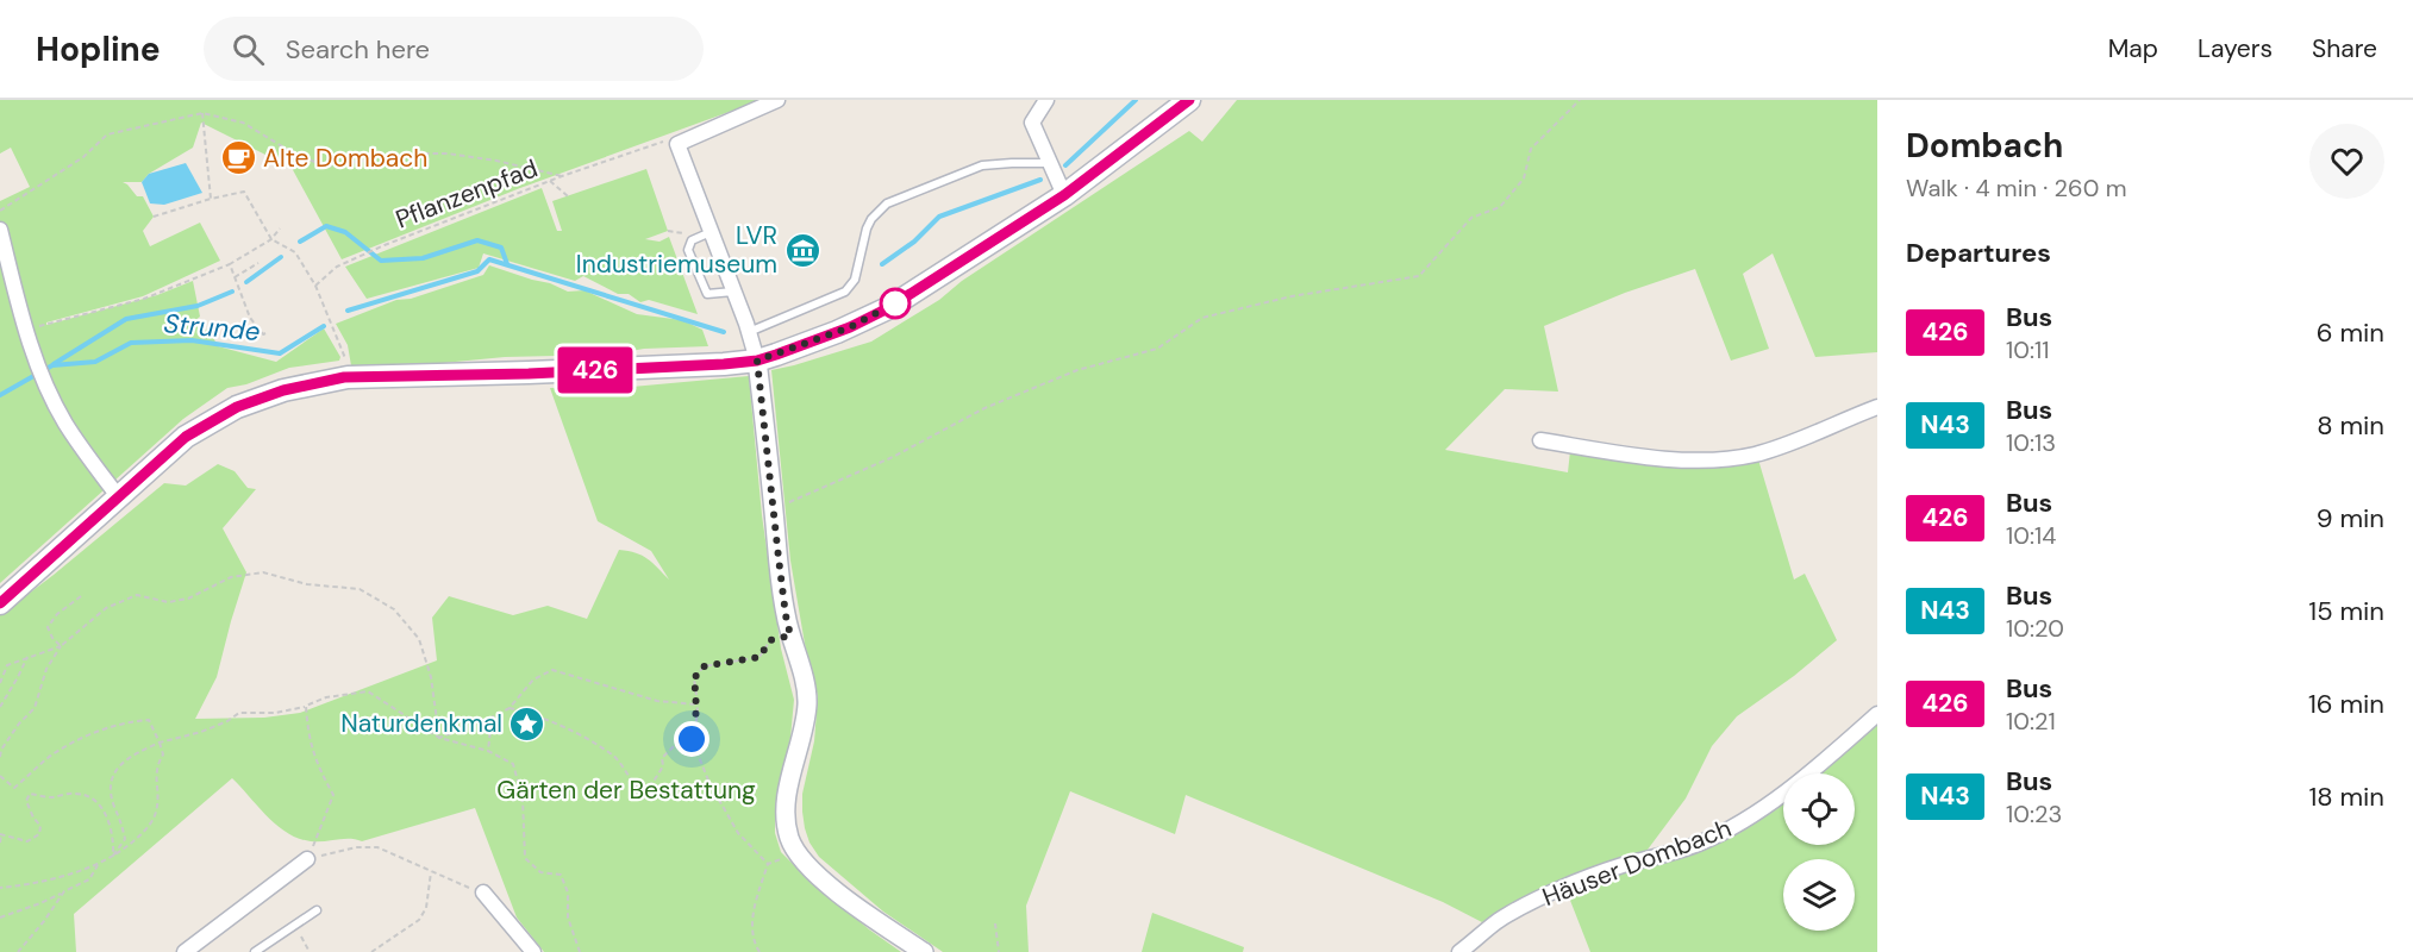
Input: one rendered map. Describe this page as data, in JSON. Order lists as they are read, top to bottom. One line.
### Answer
{"streets":{"street":["Häuser Dombach"],"path":["Pflanzenpfad"]},"water":["Strunde"],"parks":["Gärten der Bestattung"],"places":{"cafe":["Alte Dombach"],"museum":["LVR Industriemuseum"],"place":["Naturdenkmal"]},"lines":["bus line 426"],"page":{"header":"Hopline","search":"Search here","nav":["Map","Layers","Share"],"on_map":"426","heading":[["Dombach","Walk · 4 min · 260 m"],"Departures"],"list":[{"mark":"426","name":"Bus","note":"10:11","value":"6 min"},{"mark":"N43","name":"Bus","note":"10:13","value":"8 min"},{"mark":"426","name":"Bus","note":"10:14","value":"9 min"},{"mark":"N43","name":"Bus","note":"10:20","value":"15 min"},{"mark":"426","name":"Bus","note":"10:21","value":"16 min"},{"mark":"N43","name":"Bus","note":"10:23","value":"18 min"}]}}
